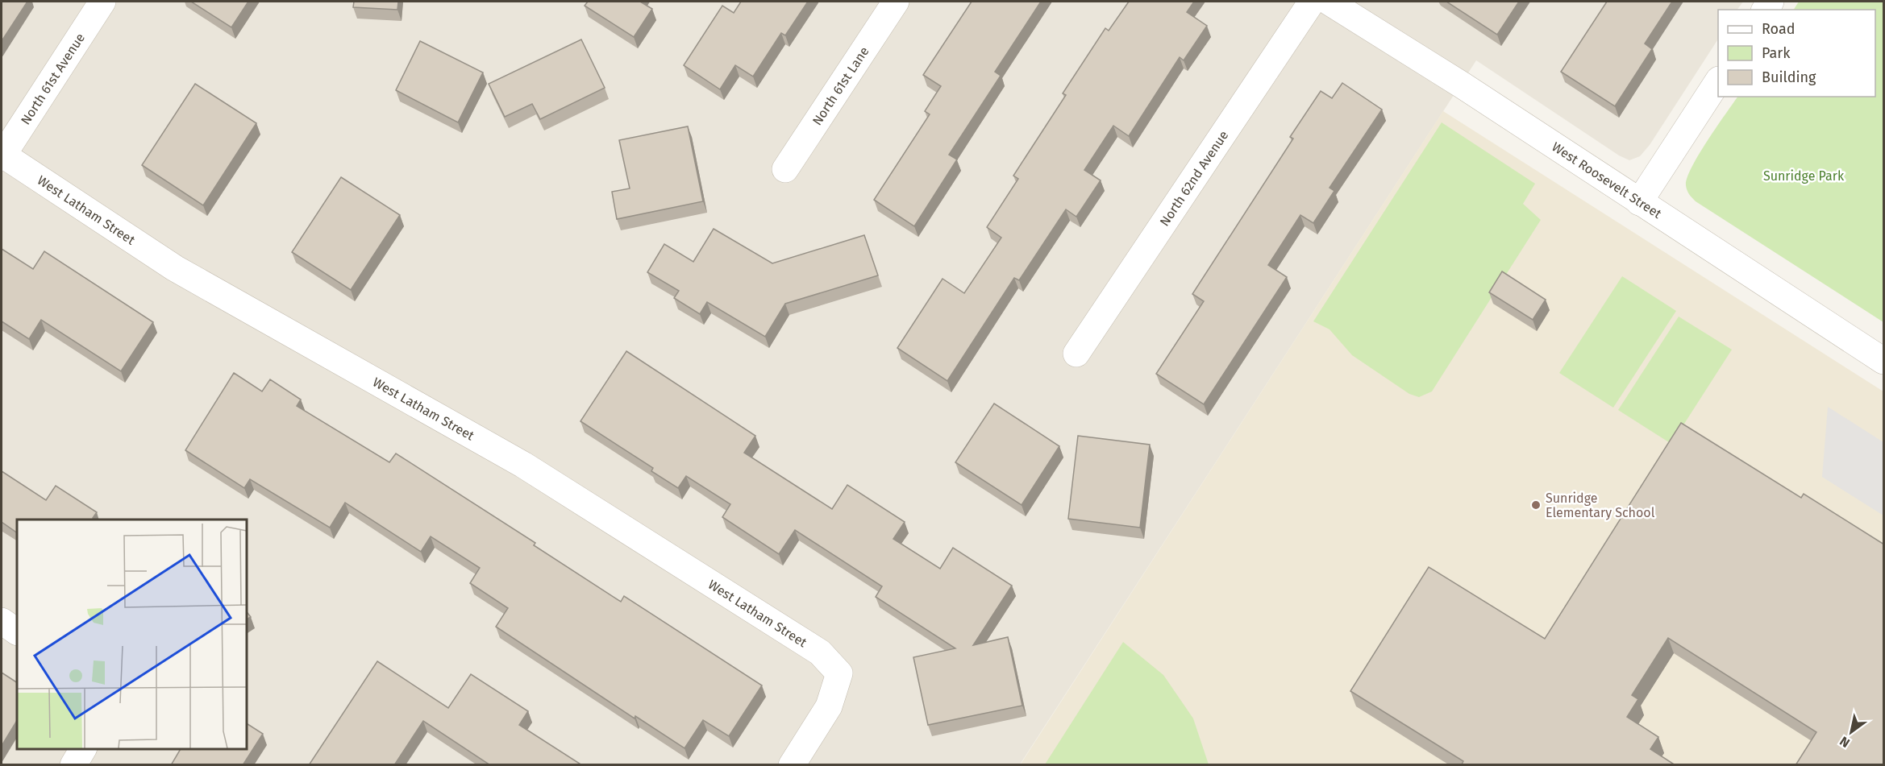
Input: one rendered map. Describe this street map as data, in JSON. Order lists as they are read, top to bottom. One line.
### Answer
{"streets":{"street":["North 61st Avenue","North 61st Lane","North 62nd Avenue","West Roosevelt Street","West Latham Street"]},"crossings":[["North 61st Avenue","West Latham Street"]],"parks":["Sunridge Park"],"places":["Sunridge Elementary School"],"legend":["Road","Park","Building"],"north":"bottom left"}
